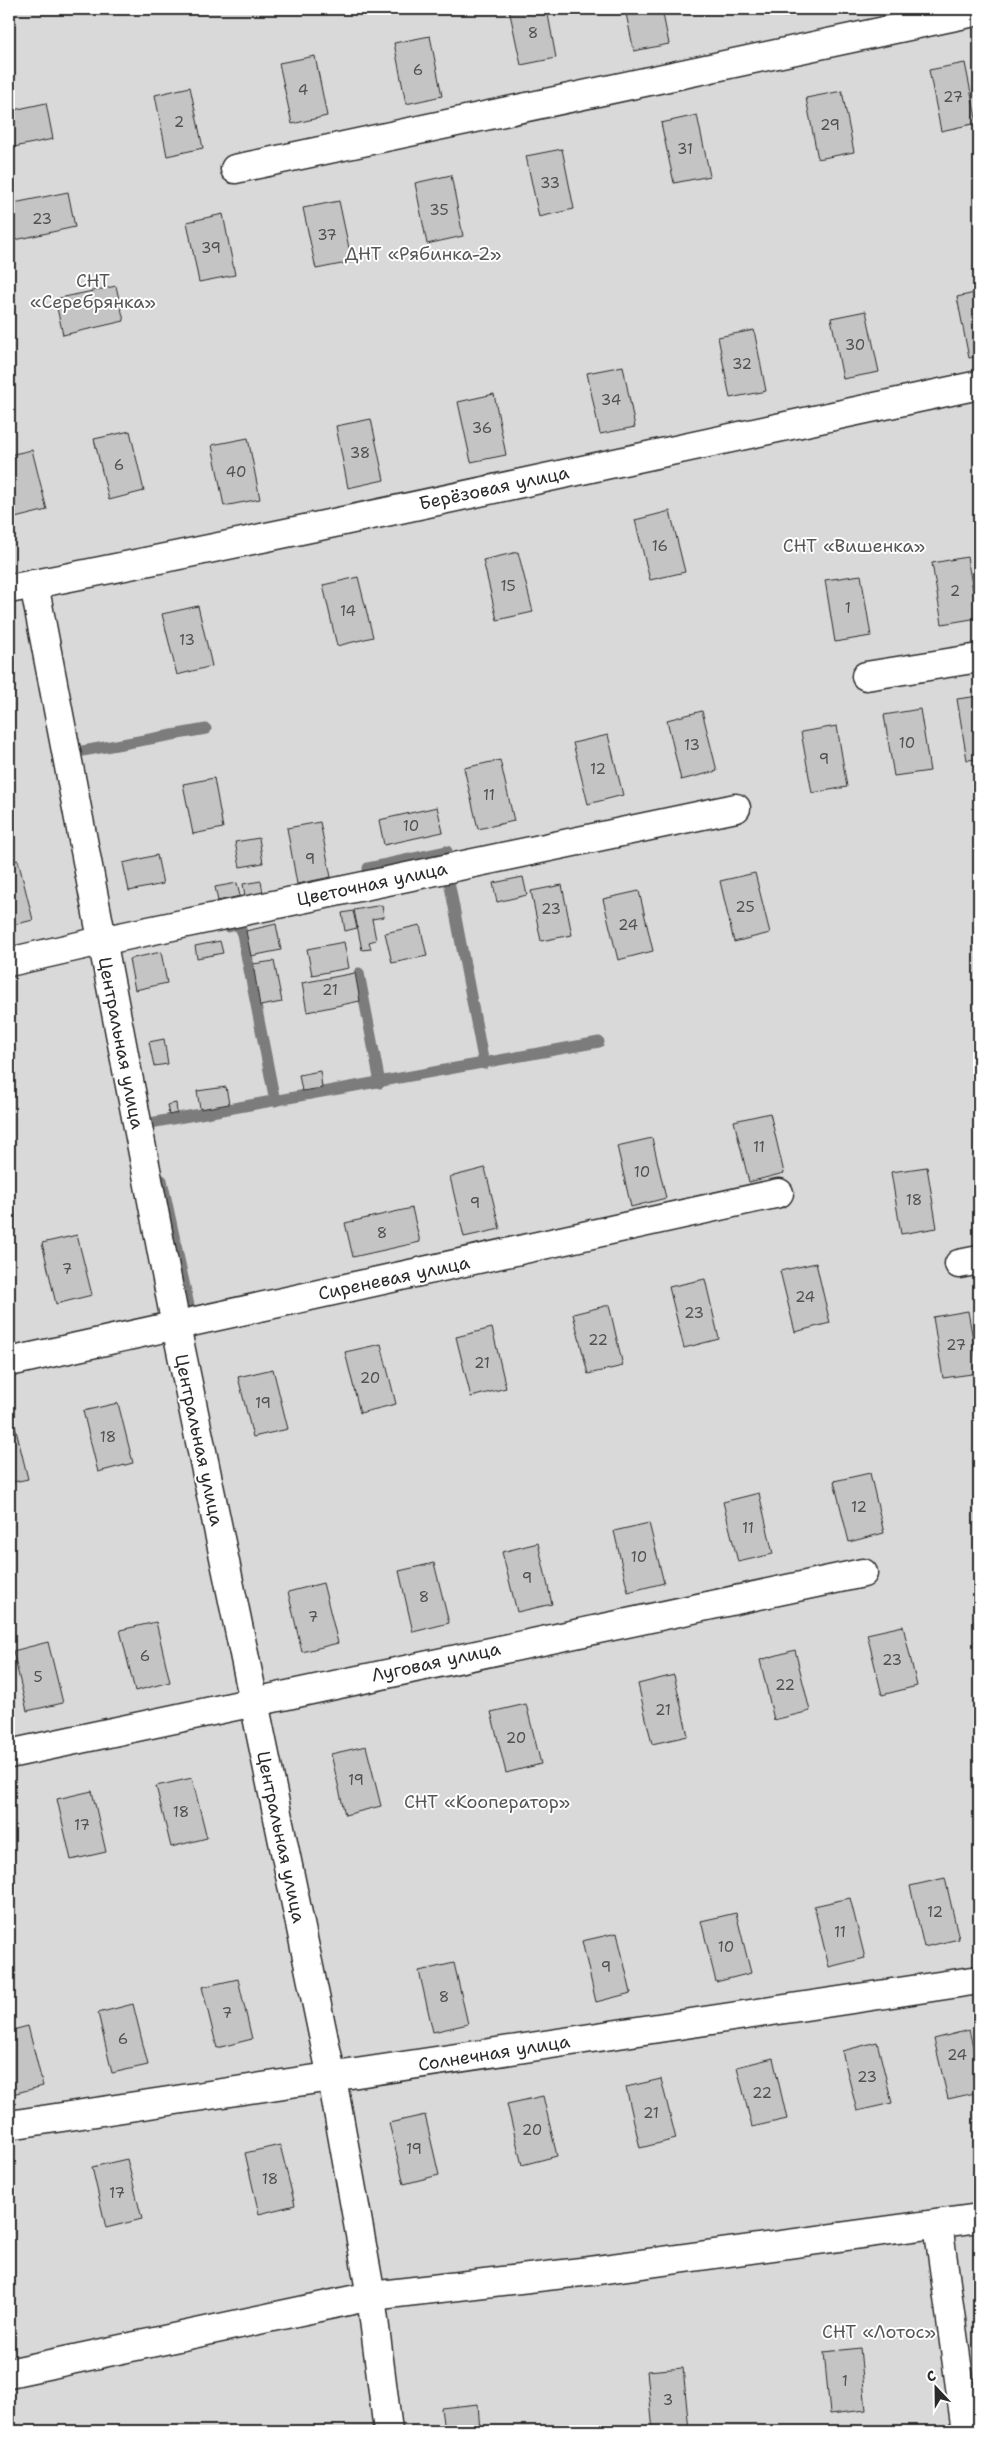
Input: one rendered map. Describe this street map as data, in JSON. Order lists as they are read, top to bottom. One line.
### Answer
{"streets":{"street":["Берёзовая улица","Цветочная улица","Центральная улица","Сиреневая улица","Луговая улица","Солнечная улица"]},"crossings":[["Берёзовая улица","Центральная улица"],["Цветочная улица","Центральная улица"],["Центральная улица","Сиреневая улица"],["Центральная улица","Луговая улица"],["Центральная улица","Солнечная улица"]],"parks":["ДНТ «Рябинка-2»","СНТ «Серебрянка»","СНТ «Вишенка»","СНТ «Кооператор»","СНТ «Лотос»"],"house_numbers":["8","6","4","27","2","29","31","33","35","23","37","39","30","32","34","36","38","6","40","16","15","2","1","14","13","10","13","9","12","11","10","9","25","23","24","21","11","10","18","9","8","7","24","23","22","27","21","20","19","18","12","11","10","9","8","7","6","23","5","22","21","20","19","18","17","12","11","10","9","8","7","6","24","23","22","21","20","19","18","17","1","3"],"north":"top"}
